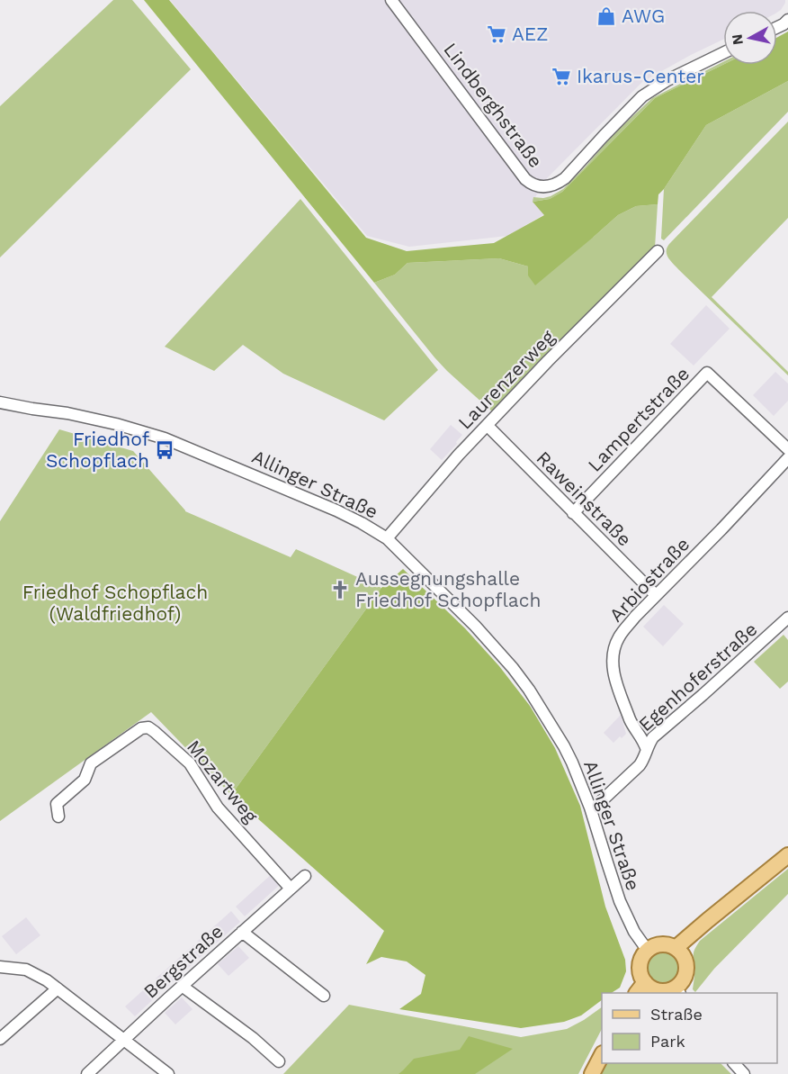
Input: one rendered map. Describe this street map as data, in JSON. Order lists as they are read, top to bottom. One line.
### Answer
{"streets":{"street":["Lindberghstraße","Laurenzerweg","Lampertstraße","Allinger Straße","Raweinstraße","Arbiostraße","Egenhoferstraße","Mozartweg","Bergstraße"]},"crossings":[["Laurenzerweg","Allinger Straße"],["Laurenzerweg","Raweinstraße"],["Lampertstraße","Raweinstraße"],["Allinger Straße","Egenhoferstraße"],["Raweinstraße","Arbiostraße"],["Arbiostraße","Egenhoferstraße"],["Mozartweg","Bergstraße"]],"parks":["Friedhof Schopflach (Waldfriedhof)"],"places":{"shop":["AWG"],"supermarket":["AEZ","Ikarus-Center"],"bus stop":["Friedhof Schopflach"],"church":["Aussegnungshalle Friedhof Schopflach"]},"legend":["Straße","Park"],"north":"left"}
